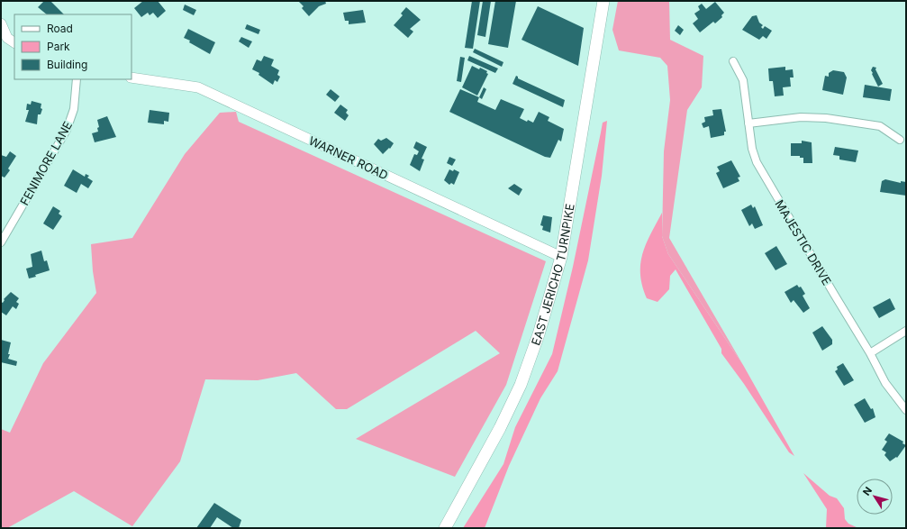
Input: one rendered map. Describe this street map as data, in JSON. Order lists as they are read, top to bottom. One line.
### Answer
{"streets":{"main road":["EAST JERICHO TURNPIKE"],"street":["WARNER ROAD","FENIMORE LANE","MAJESTIC DRIVE"]},"crossings":[["WARNER ROAD","EAST JERICHO TURNPIKE"]],"legend":["Road","Park","Building"],"north":"top left"}
